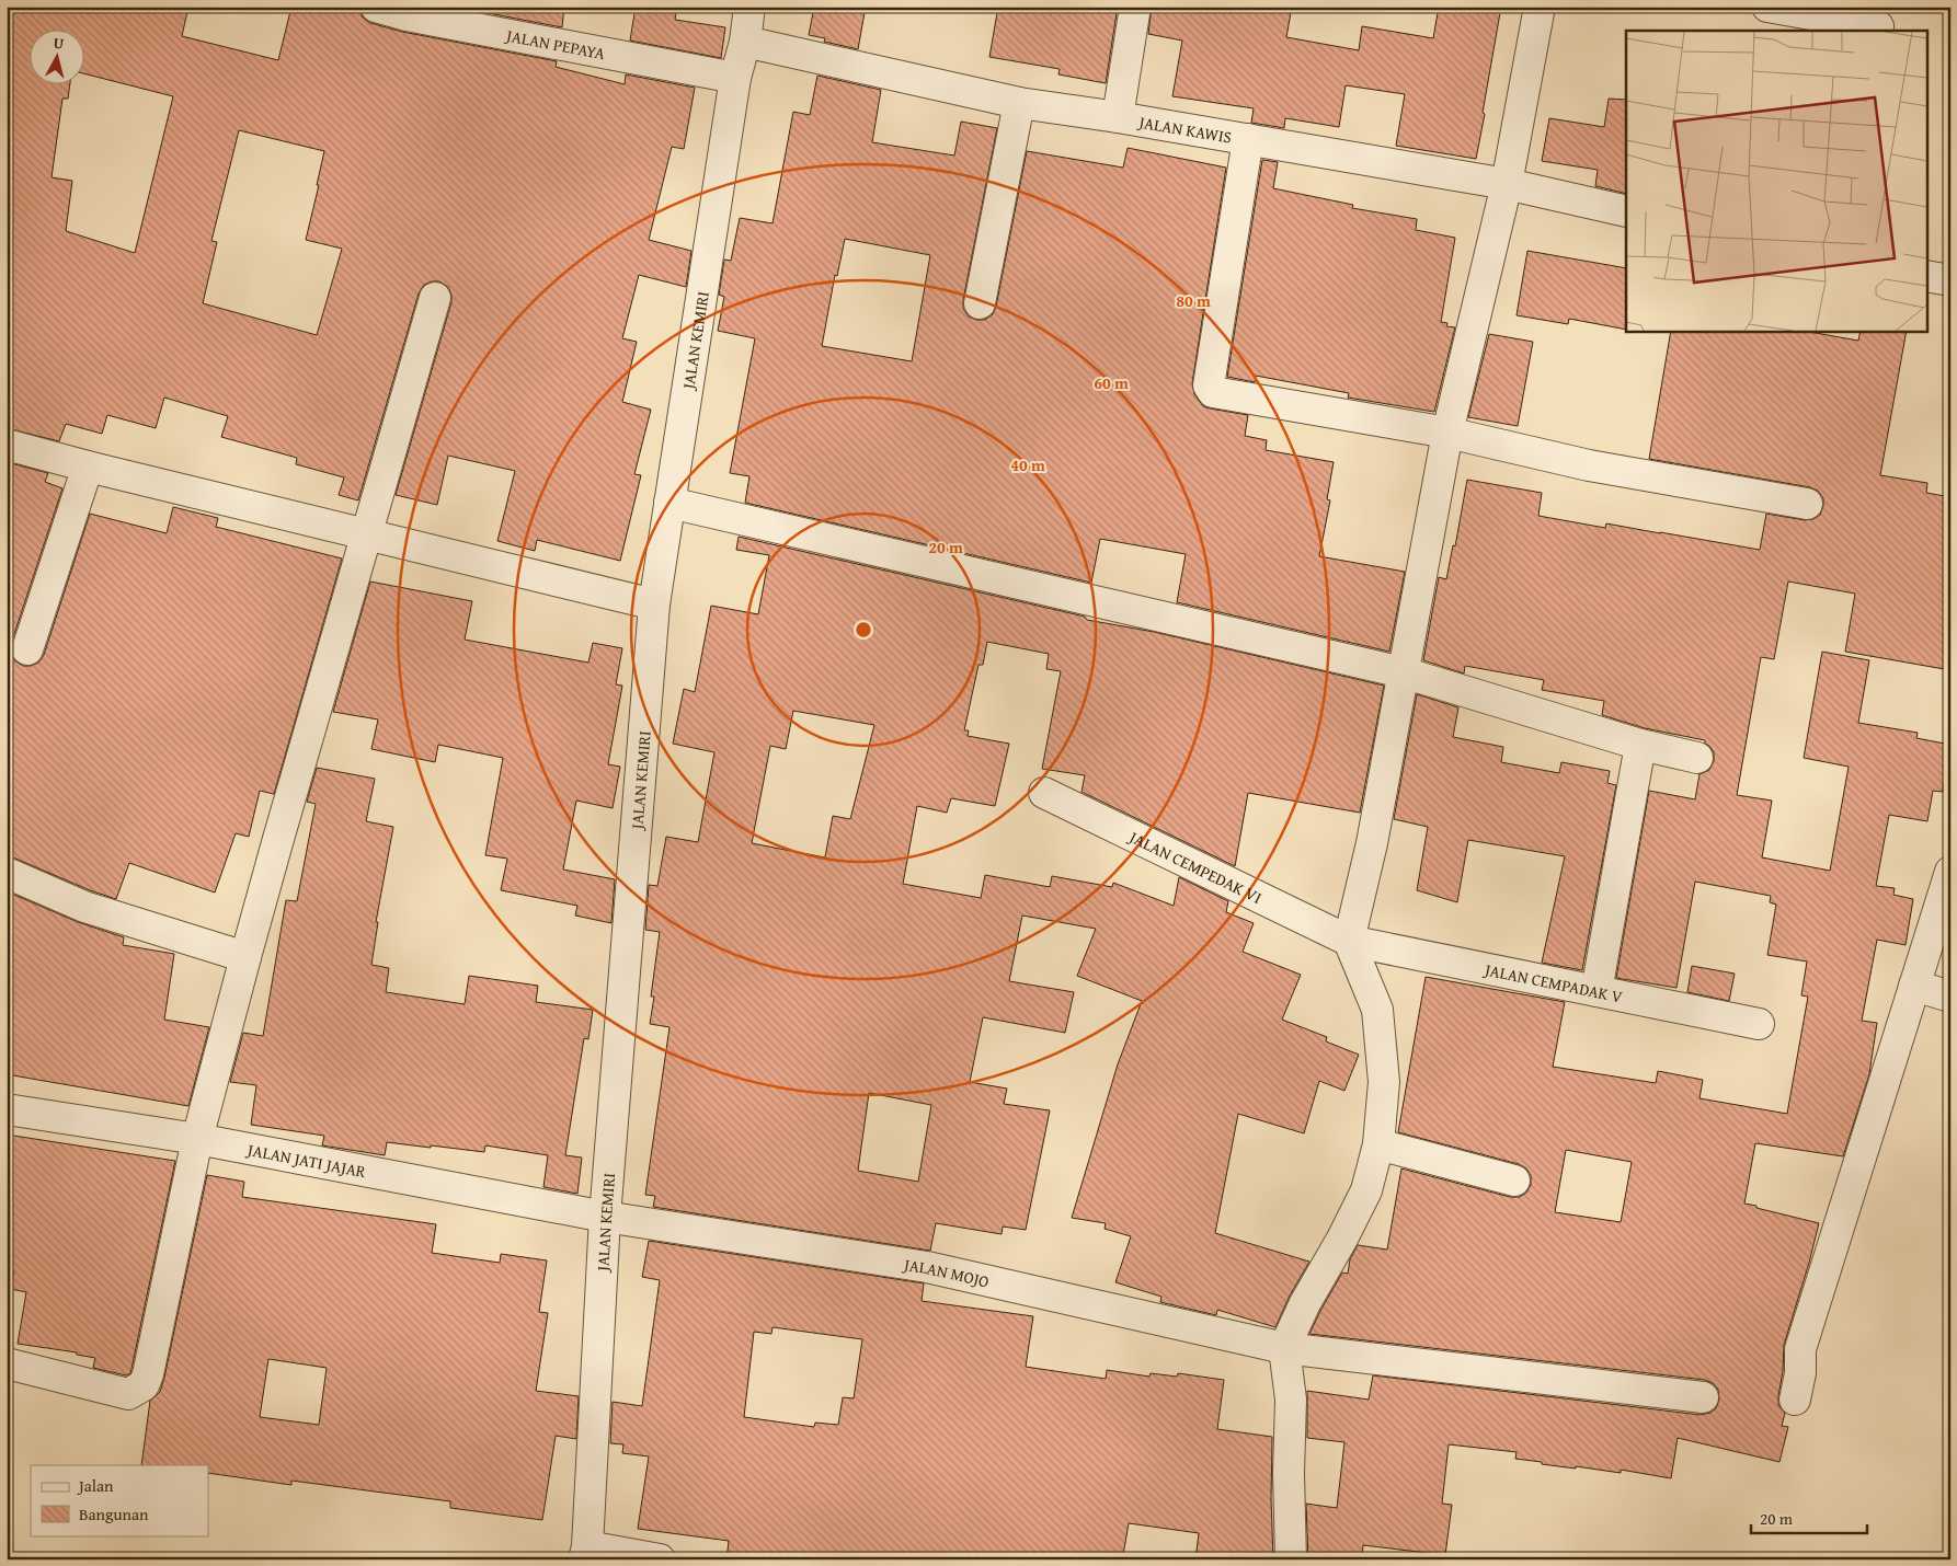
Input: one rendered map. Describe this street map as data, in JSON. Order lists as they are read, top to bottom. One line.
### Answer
{"streets":{"street":["JALAN PEPAYA","JALAN KAWIS","JALAN KEMIRI","JALAN CEMPEDAK VI","JALAN CEMPADAK V","JALAN JATI JAJAR","JALAN MOJO"]},"crossings":[["JALAN PEPAYA","JALAN KEMIRI"],["JALAN KAWIS","JALAN KEMIRI"],["JALAN KEMIRI","JALAN JATI JAJAR"],["JALAN KEMIRI","JALAN MOJO"],["JALAN CEMPEDAK VI","JALAN CEMPADAK V"],["JALAN JATI JAJAR","JALAN MOJO"]],"legend":["Jalan","Bangunan"],"scale_bar":"20 m","north":"top","rings":["80 m","60 m","40 m","20 m"]}
